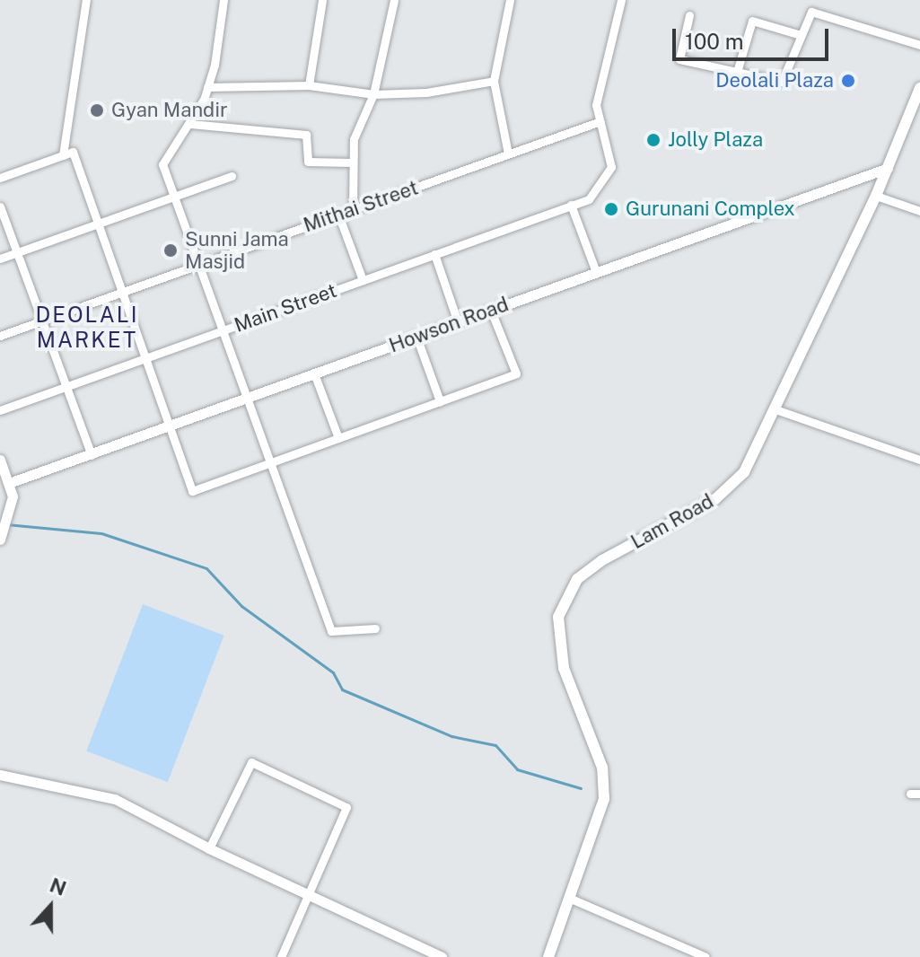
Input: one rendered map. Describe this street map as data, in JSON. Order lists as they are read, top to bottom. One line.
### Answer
{"streets":{"main road":["Lam Road"],"street":["Mithai Street","Main Street","Howson Road"]},"crossings":[["Mithai Street","Main Street"],["Howson Road","Lam Road"]],"districts":["DEOLALI MARKET"],"places":["Deolali Plaza","Gyan Mandir","Jolly Plaza","Gurunani Complex","Sunni Jama Masjid"],"scale_bar":"100 m","north":"top"}
